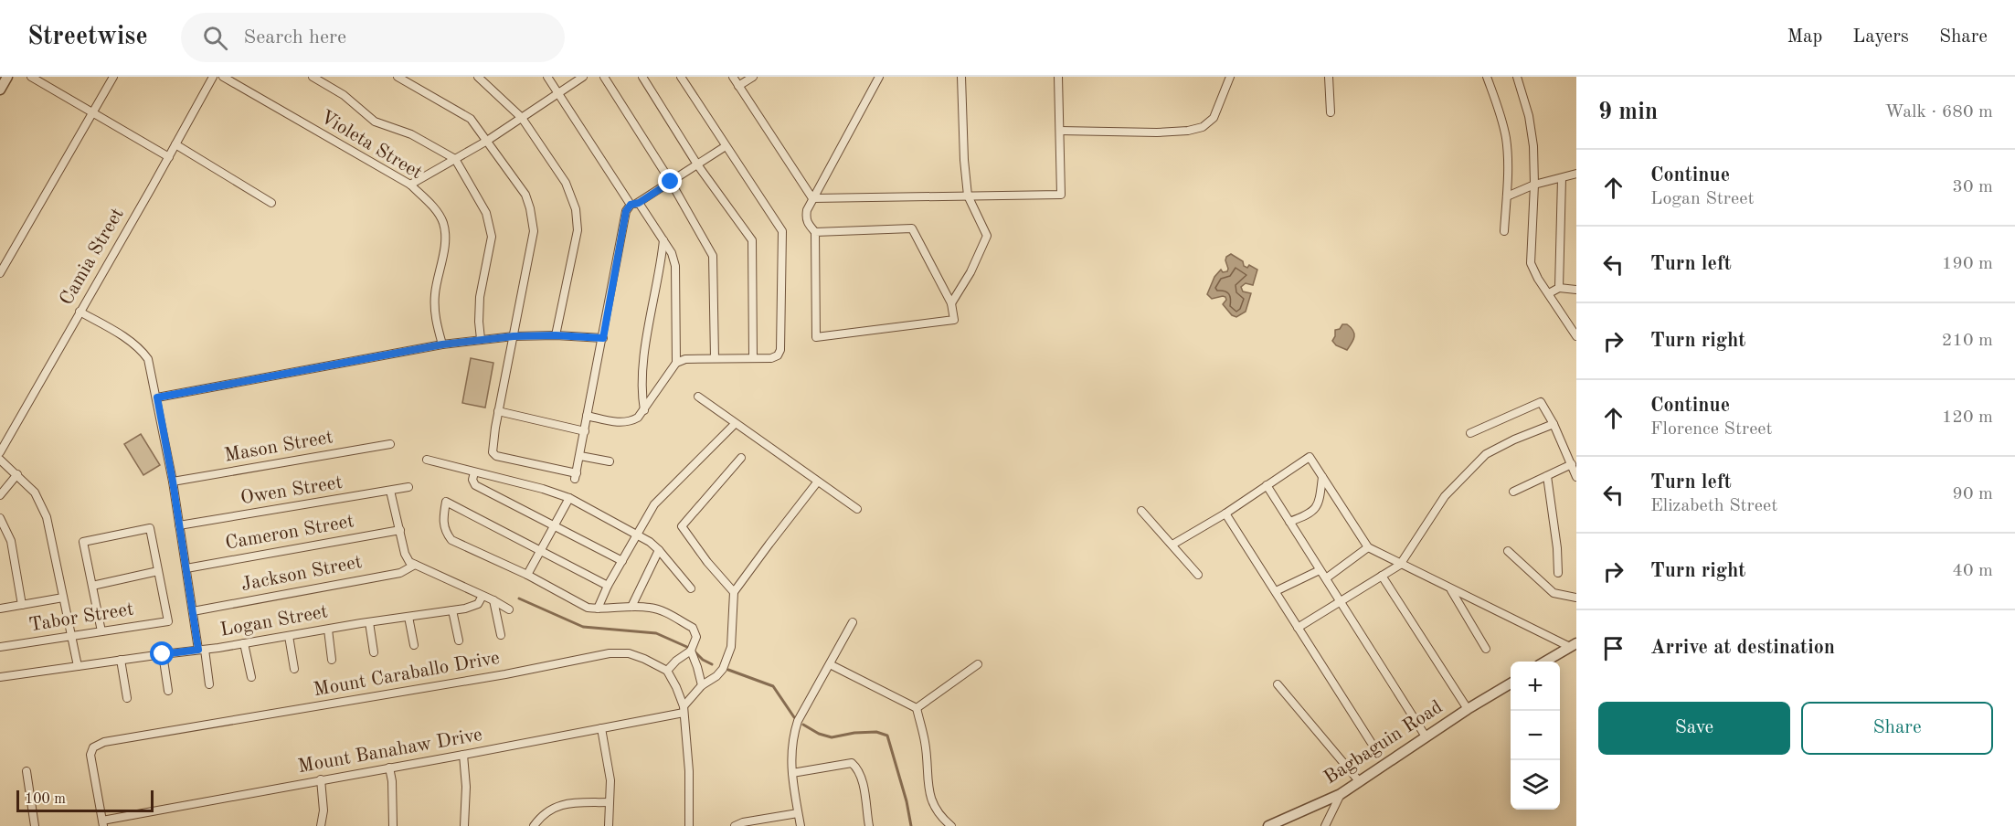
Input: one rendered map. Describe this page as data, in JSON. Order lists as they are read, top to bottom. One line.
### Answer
{"streets":{"street":["Violeta Street","Camia Street","Mason Street","Owen Street","Cameron Street","Jackson Street","Tabor Street","Logan Street","Mount Caraballo Drive","Bagbaguin Road","Mount Banahaw Drive"]},"crossings":[["Mount Caraballo Drive","Mount Banahaw Drive"]],"scale_bar":"100 m","page":{"header":"Streetwise","search":"Search here","nav":["Map","Layers","Share"],"heading":["9 min","Walk · 680 m"],"list":[["Continue","Logan Street","30 m"],["Turn left","190 m"],["Turn right","210 m"],["Continue","Florence Street","120 m"],["Turn left","Elizabeth Street","90 m"],["Turn right","40 m"],"Arrive at destination"],"map_buttons":["+","−"],"buttons":["Save","Share"],"scale":"100 m"}}
